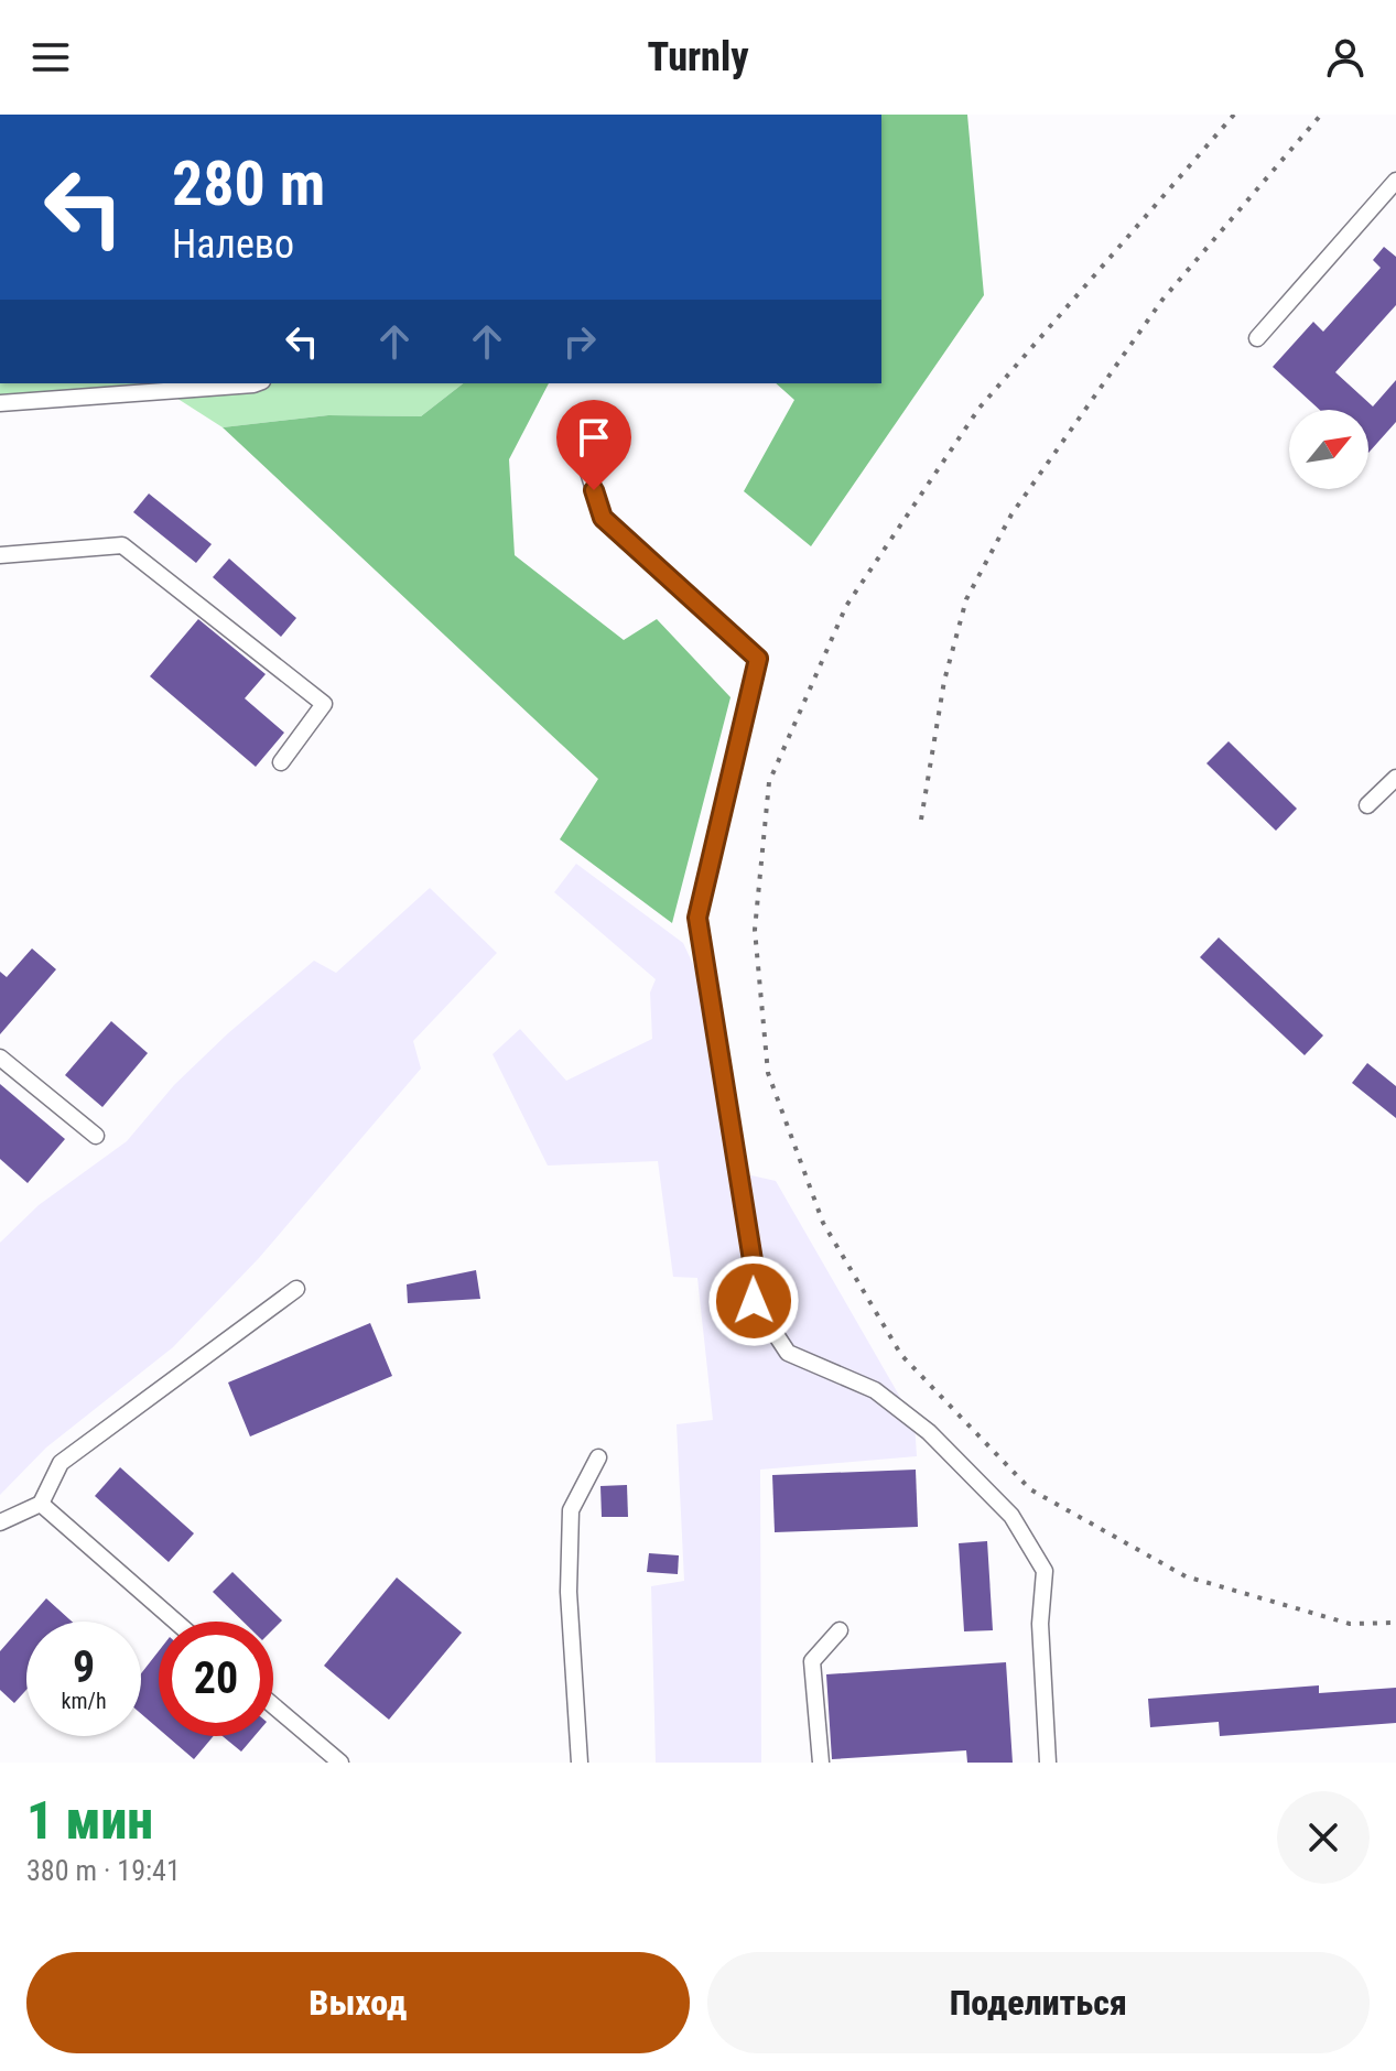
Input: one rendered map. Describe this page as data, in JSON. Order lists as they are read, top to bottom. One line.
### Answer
{"north":"top right","page":{"header":"Turnly","turn":["280 m","Налево"],"speed":"9 km/h","limit":"20","heading":["1 мин","380 m · 19:41"],"buttons":["Выход","Поделиться"]}}
